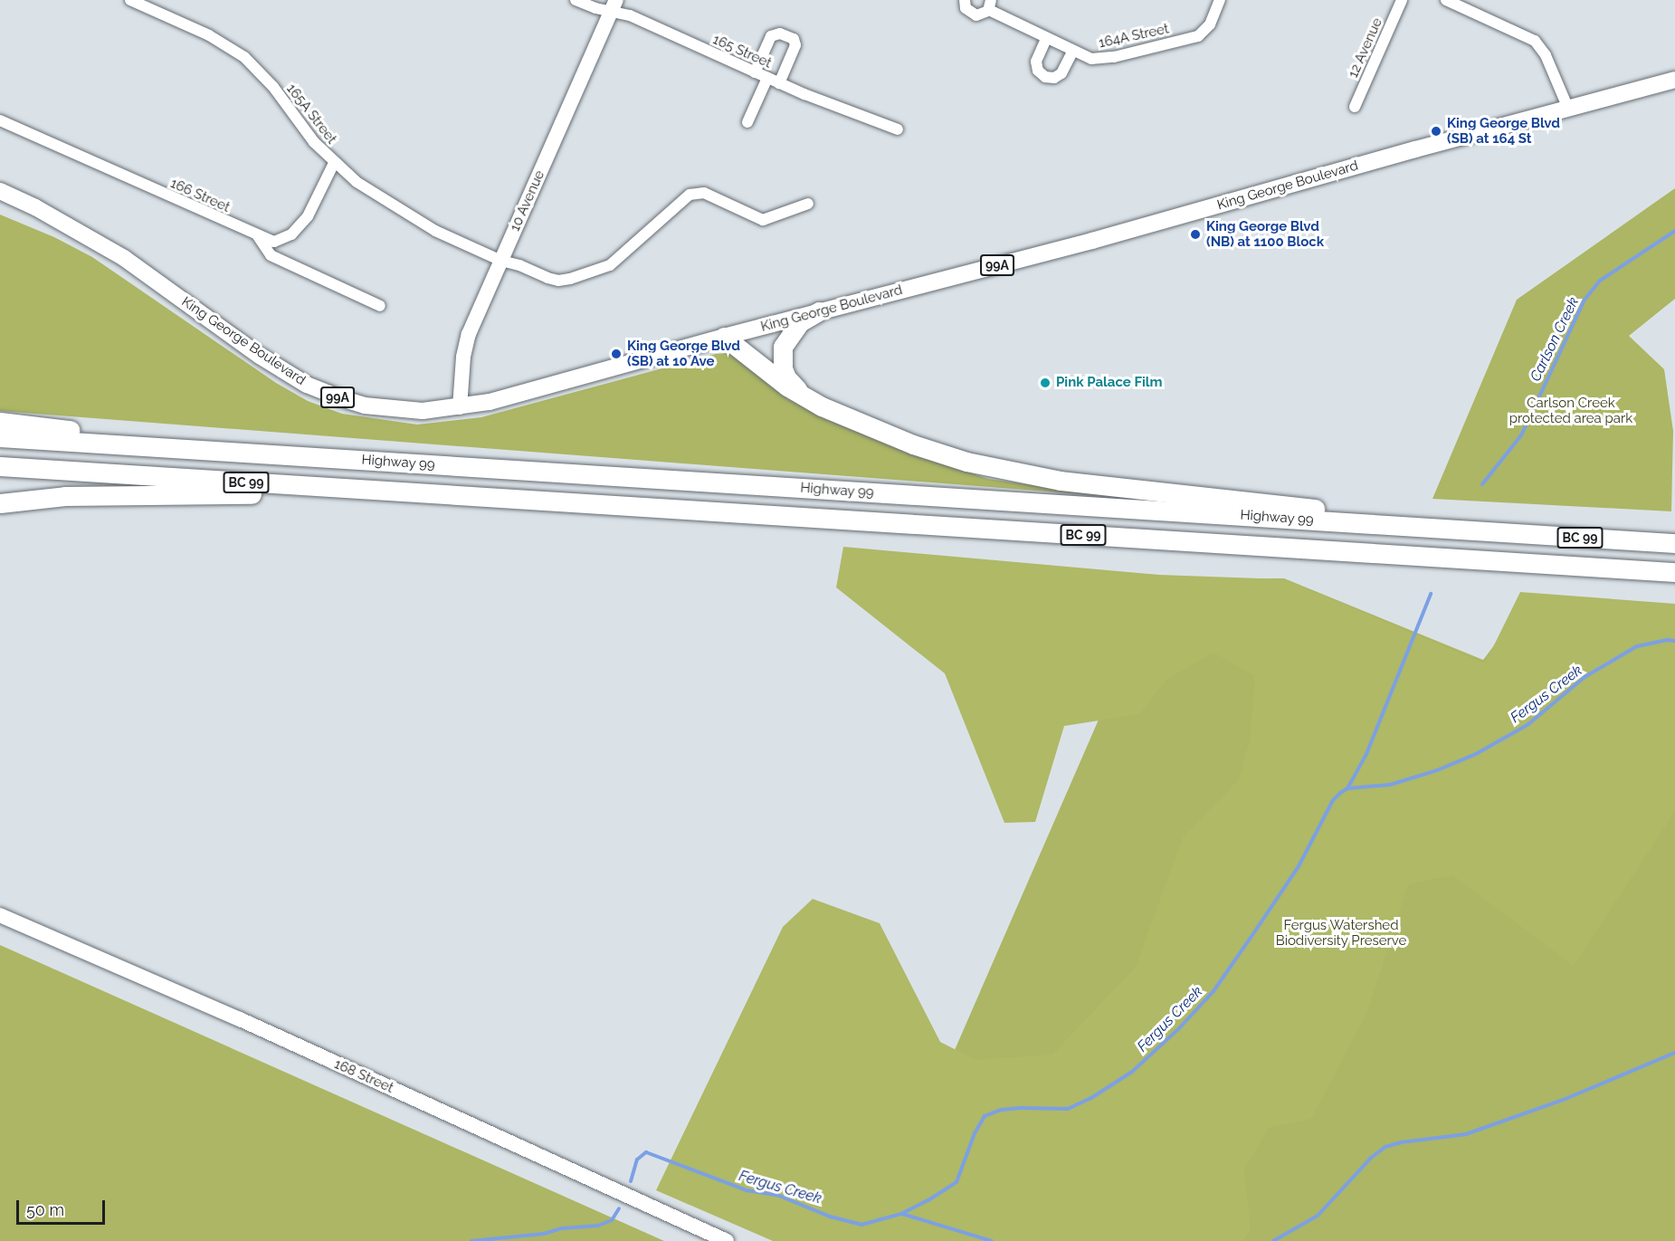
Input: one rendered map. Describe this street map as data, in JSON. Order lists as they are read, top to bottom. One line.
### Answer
{"streets":{"highway":["Highway 99","BC 99"],"main road":["King George Boulevard","10 Avenue","99A","168 Street"],"street":["164A Street","12 Avenue","165 Street","165A Street","166 Street"]},"crossings":[["165 Street","10 Avenue"],["165A Street","10 Avenue"],["King George Boulevard","10 Avenue"]],"water":["Carlson Creek","Fergus Creek"],"parks":["Carlson Creek protected area park","Fergus Watershed Biodiversity Preserve"],"places":["King George Blvd (SB) at 164 St","King George Blvd (NB) at 1100 Block","King George Blvd (SB) at 10 Ave","Pink Palace Film"],"scale_bar":"50 m"}
